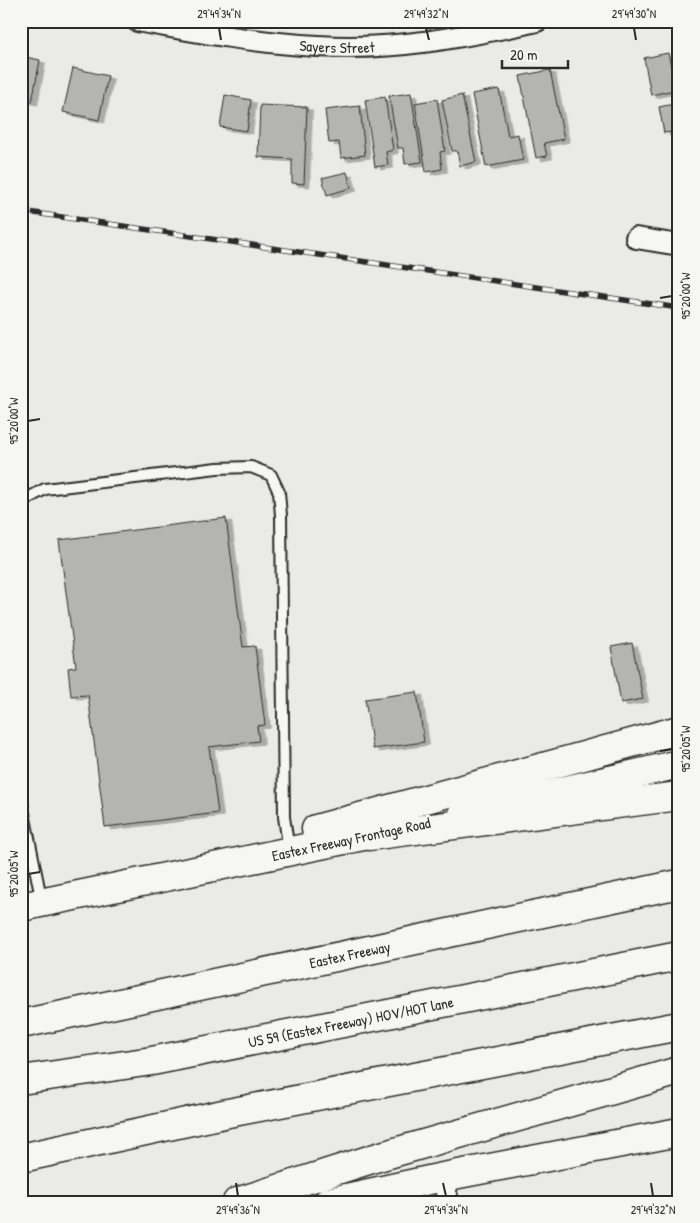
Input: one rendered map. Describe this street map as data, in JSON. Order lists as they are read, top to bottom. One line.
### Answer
{"streets":{"main road":["Eastex Freeway Frontage Road","Eastex Freeway","US 59 (Eastex Freeway) HOV/HOT lane"],"street":["Sayers Street"]},"scale_bar":"20 m","coordinates":["29°49'34\"N","29°49'32\"N","29°49'30\"N","95°20'00\"W","95°20'05\"W","29°49'36\"N"]}
